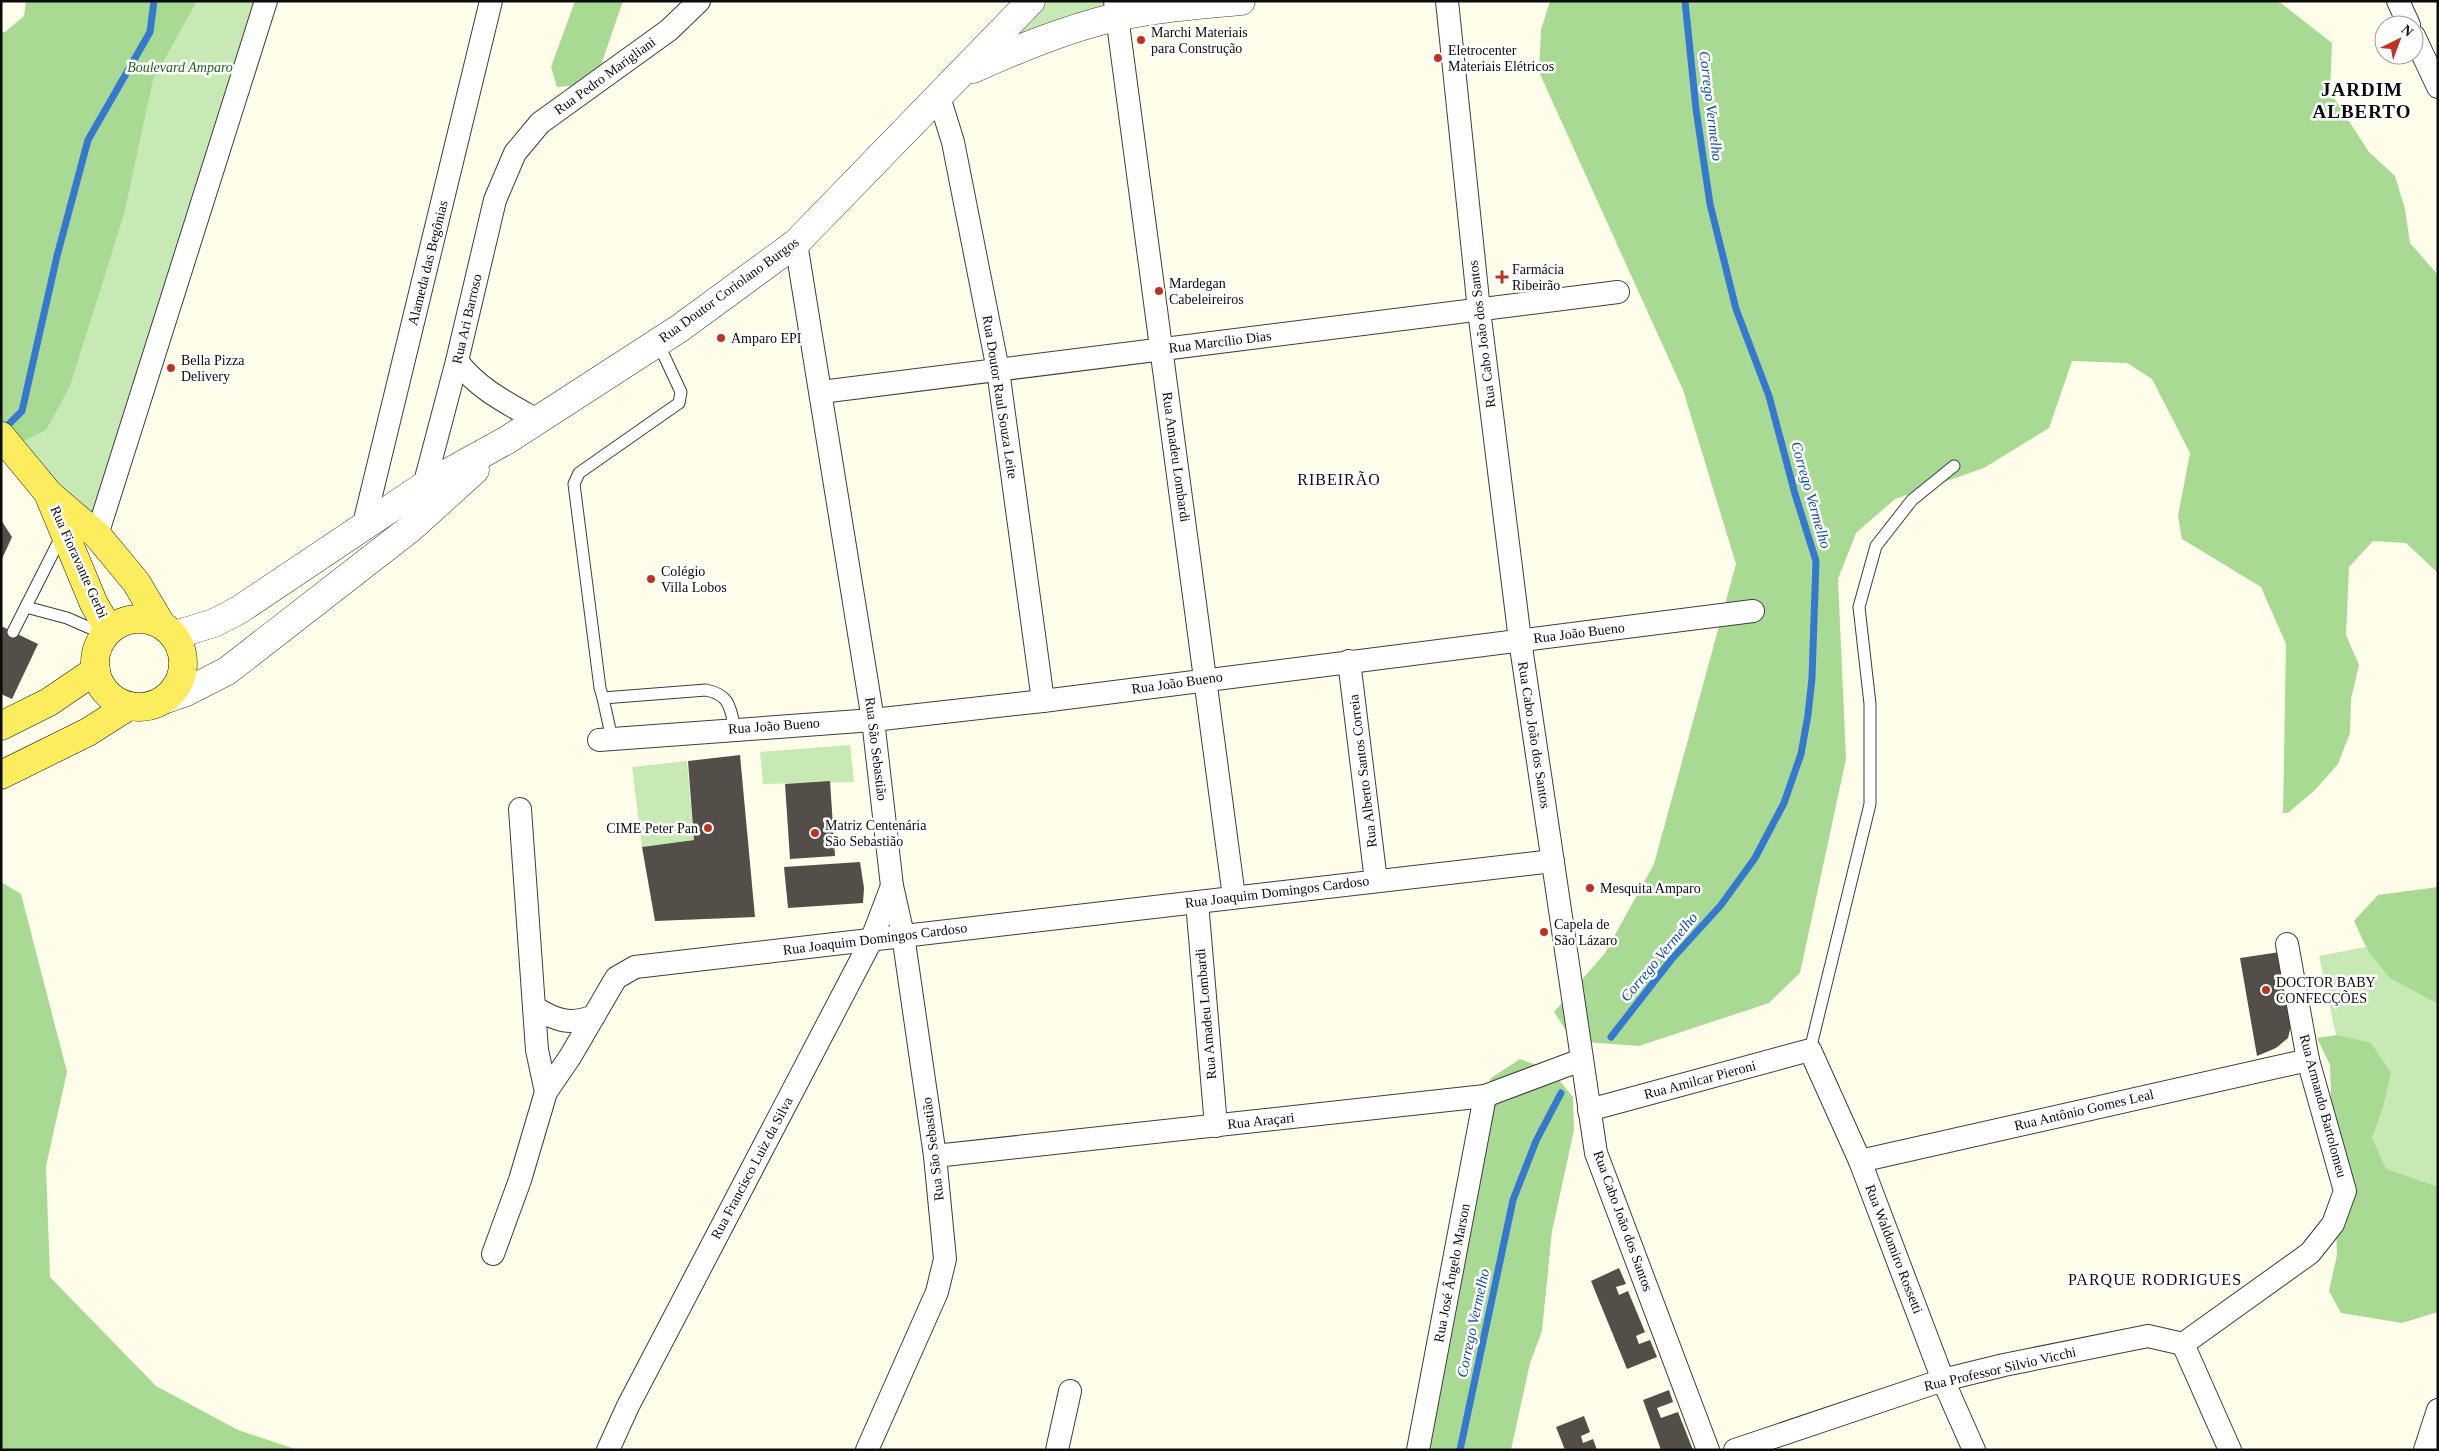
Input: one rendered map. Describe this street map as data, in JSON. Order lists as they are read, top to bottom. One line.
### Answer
{"streets":{"main road":["Rua Fioravante Gerbi"],"street":["Rua Pedro Marigliani","Alameda das Begônias","Rua Doutor Coriolano Burgos","Rua Ari Barroso","Rua Cabo João dos Santos","Rua Marcílio Dias","Rua Doutor Raul Souza Leite","Rua Amadeu Lombardi","Rua João Bueno","Rua São Sebastião","Rua Alberto Santos Correia","Rua Joaquim Domingos Cardoso","Rua Amilcar Pieroni","Rua Armando Bartolomeu","Rua Antônio Gomes Leal","Rua Araçari","Rua Francisco Luiz da Silva","Rua Waldomiro Rossetti","Rua José Ângelo Marson","Rua Professor Silvio Vicchi"]},"crossings":[["Rua Pedro Marigliani","Rua Ari Barroso"],["Rua Doutor Coriolano Burgos","Rua Doutor Raul Souza Leite"],["Rua Doutor Coriolano Burgos","Rua São Sebastião"],["Rua Cabo João dos Santos","Rua Marcílio Dias"],["Rua Cabo João dos Santos","Rua João Bueno"],["Rua Cabo João dos Santos","Rua Joaquim Domingos Cardoso"],["Rua Cabo João dos Santos","Rua Amilcar Pieroni"],["Rua Cabo João dos Santos","Rua Araçari"],["Rua Marcílio Dias","Rua Doutor Raul Souza Leite"],["Rua Marcílio Dias","Rua Amadeu Lombardi"],["Rua Marcílio Dias","Rua São Sebastião"],["Rua Doutor Raul Souza Leite","Rua João Bueno"],["Rua Amadeu Lombardi","Rua João Bueno"],["Rua Amadeu Lombardi","Rua Joaquim Domingos Cardoso"],["Rua Amadeu Lombardi","Rua Araçari"],["Rua João Bueno","Rua São Sebastião"],["Rua João Bueno","Rua Alberto Santos Correia"],["Rua São Sebastião","Rua Joaquim Domingos Cardoso"],["Rua São Sebastião","Rua Araçari"],["Rua São Sebastião","Rua Francisco Luiz da Silva"],["Rua Alberto Santos Correia","Rua Joaquim Domingos Cardoso"],["Rua Joaquim Domingos Cardoso","Rua Francisco Luiz da Silva"],["Rua Amilcar Pieroni","Rua Waldomiro Rossetti"],["Rua Armando Bartolomeu","Rua Antônio Gomes Leal"],["Rua Armando Bartolomeu","Rua Professor Silvio Vicchi"],["Rua Antônio Gomes Leal","Rua Waldomiro Rossetti"],["Rua Araçari","Rua José Ângelo Marson"],["Rua Waldomiro Rossetti","Rua Professor Silvio Vicchi"]],"districts":["JARDIM ALBERTO","RIBEIRÃO","PARQUE RODRIGUES"],"water":["Corrego Vermelho"],"parks":["Boulevard Amparo"],"places":{"other":["Marchi Materiais para Construção","Eletrocenter Materiais Elétricos","Mardegan Cabeleireiros","Amparo EPI","Bella Pizza Delivery","Colégio Villa Lobos","CIME Peter Pan","Matriz Centenária São Sebastião","Mesquita Amparo","Capela de São Lázaro","DOCTOR BABY CONFECÇÕES"],"health":["Farmácia Ribeirão"]},"north":"top right"}
